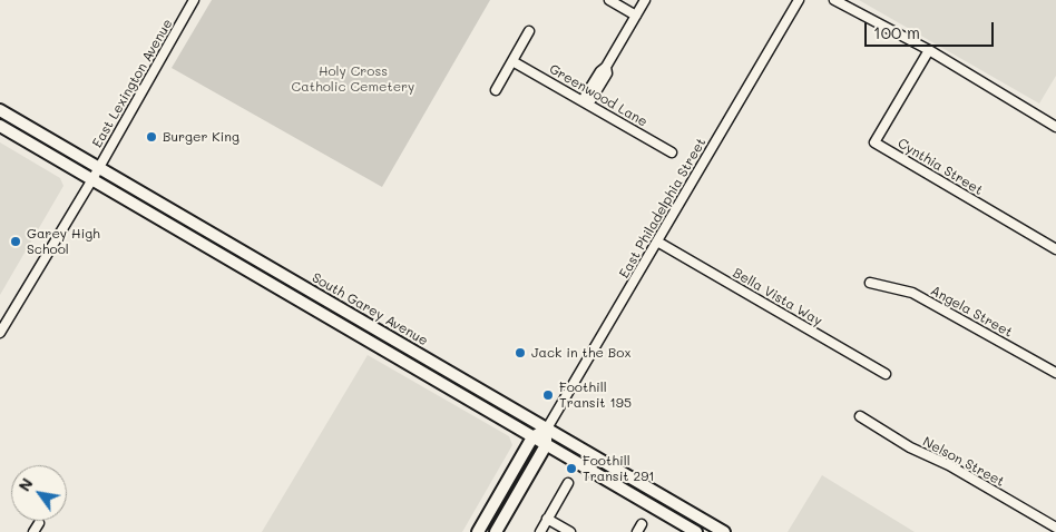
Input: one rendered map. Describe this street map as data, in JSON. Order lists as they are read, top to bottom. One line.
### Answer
{"streets":{"main road":["South Garey Avenue"],"street":["East Lexington Avenue","Greenwood Lane","Cynthia Street","East Philadelphia Street","Bella Vista Way","Angela Street","Nelson Street"]},"crossings":[["East Lexington Avenue","South Garey Avenue"],["East Philadelphia Street","Bella Vista Way"],["East Philadelphia Street","South Garey Avenue"]],"parks":["Holy Cross Catholic Cemetery"],"places":["Burger King","Garey High School","Jack in the Box","Foothill Transit 195","Foothill Transit 291"],"scale_bar":"100 m","north":"top left"}
